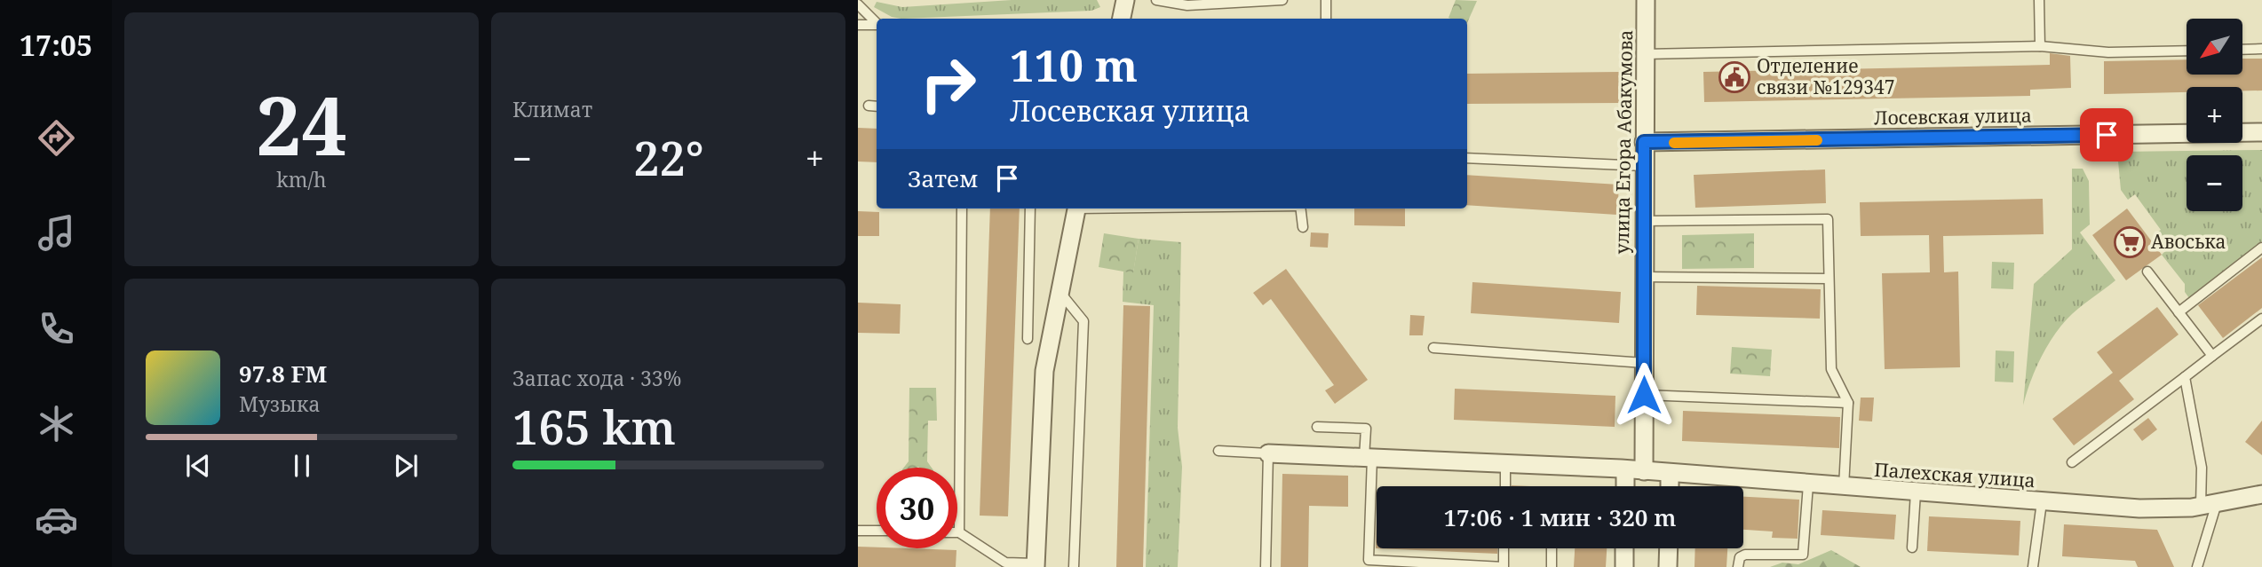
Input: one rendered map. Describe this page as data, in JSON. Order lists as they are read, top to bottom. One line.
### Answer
{"streets":{"street":["Лосевская улица","улица Егора Абакумова","Палехская улица"]},"crossings":[["Лосевская улица","улица Егора Абакумова"],["улица Егора Абакумова","Палехская улица"]],"places":{"public building":["Отделение связи №129347"],"supermarket":["Авоська"]},"north":"bottom left","page":{"tabs":"17:05","tile":[["24","km/h"],"Климат",["Запас хода · 33%","165 km"]],"map_buttons":["+","−"],"turn":["110 m","Лосевская улица"],"heat":["−","22°","+"],"then":"Затем","song":["97.8 FM","Музыка"],"limit":"30","trip":"17:06 · 1 мин · 320 m"}}
